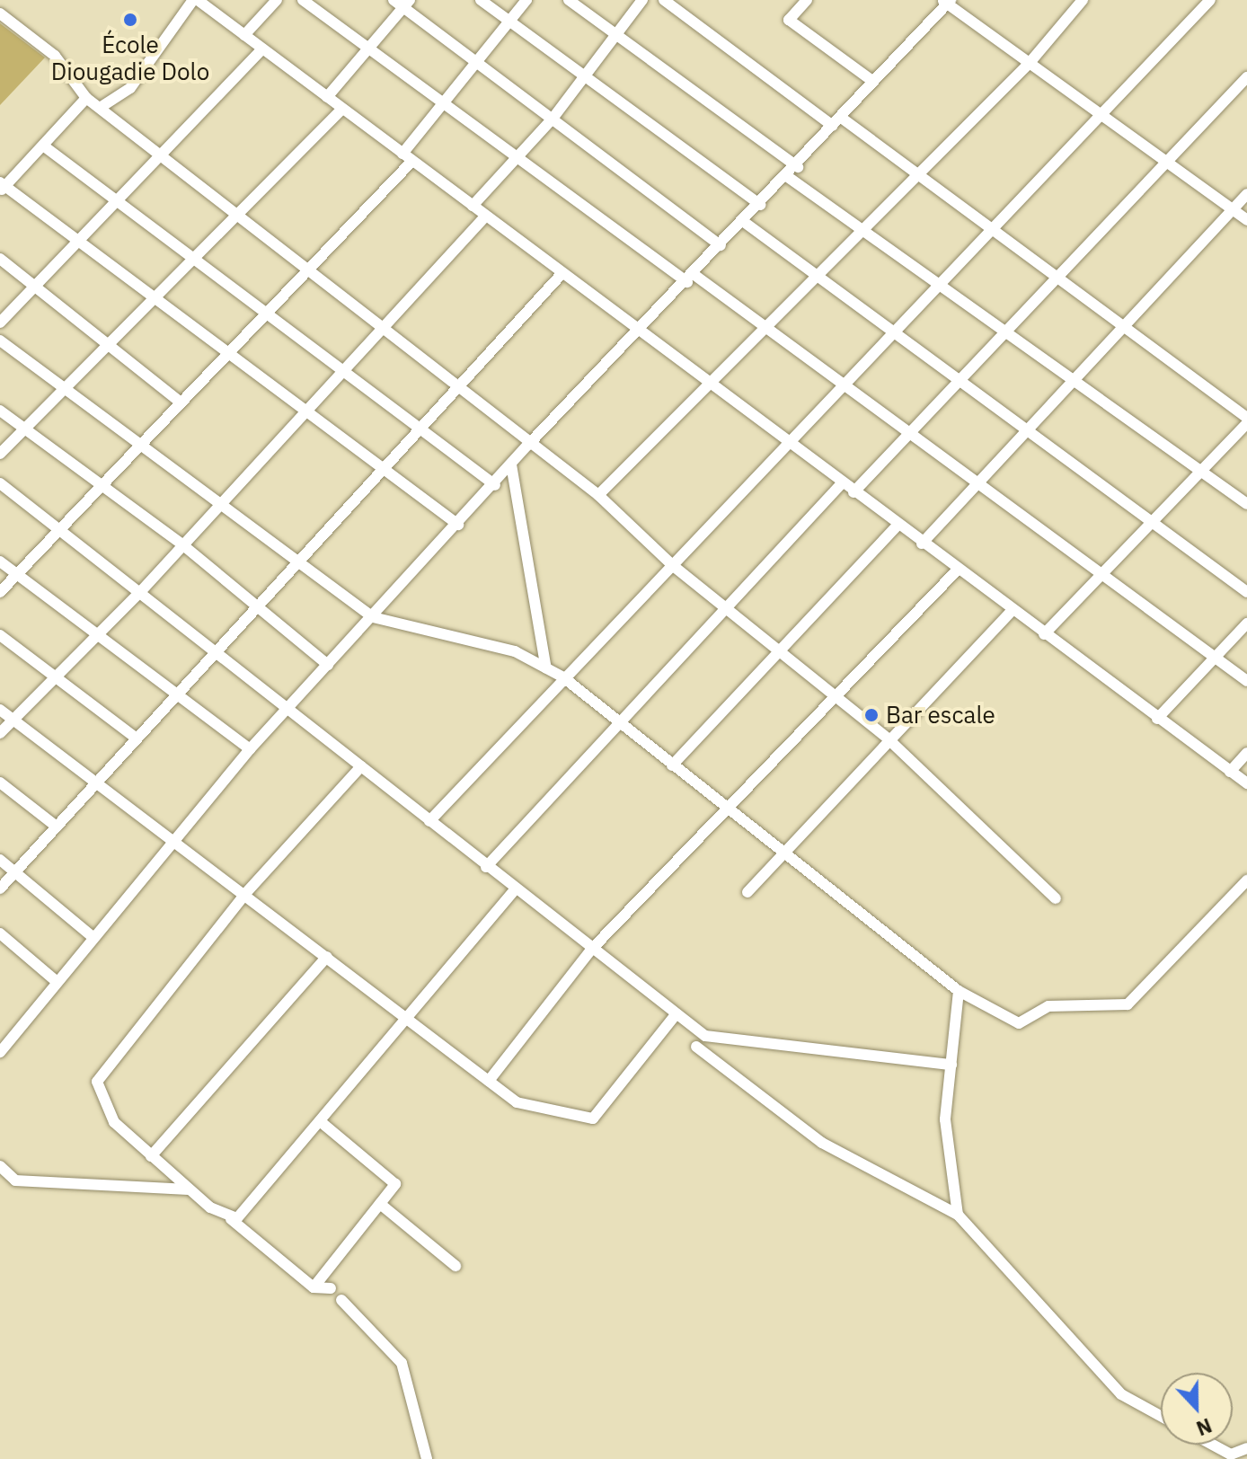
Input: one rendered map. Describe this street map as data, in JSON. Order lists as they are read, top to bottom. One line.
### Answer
{"places":["École Diougadie Dolo","Bar escale"],"north":"bottom"}
